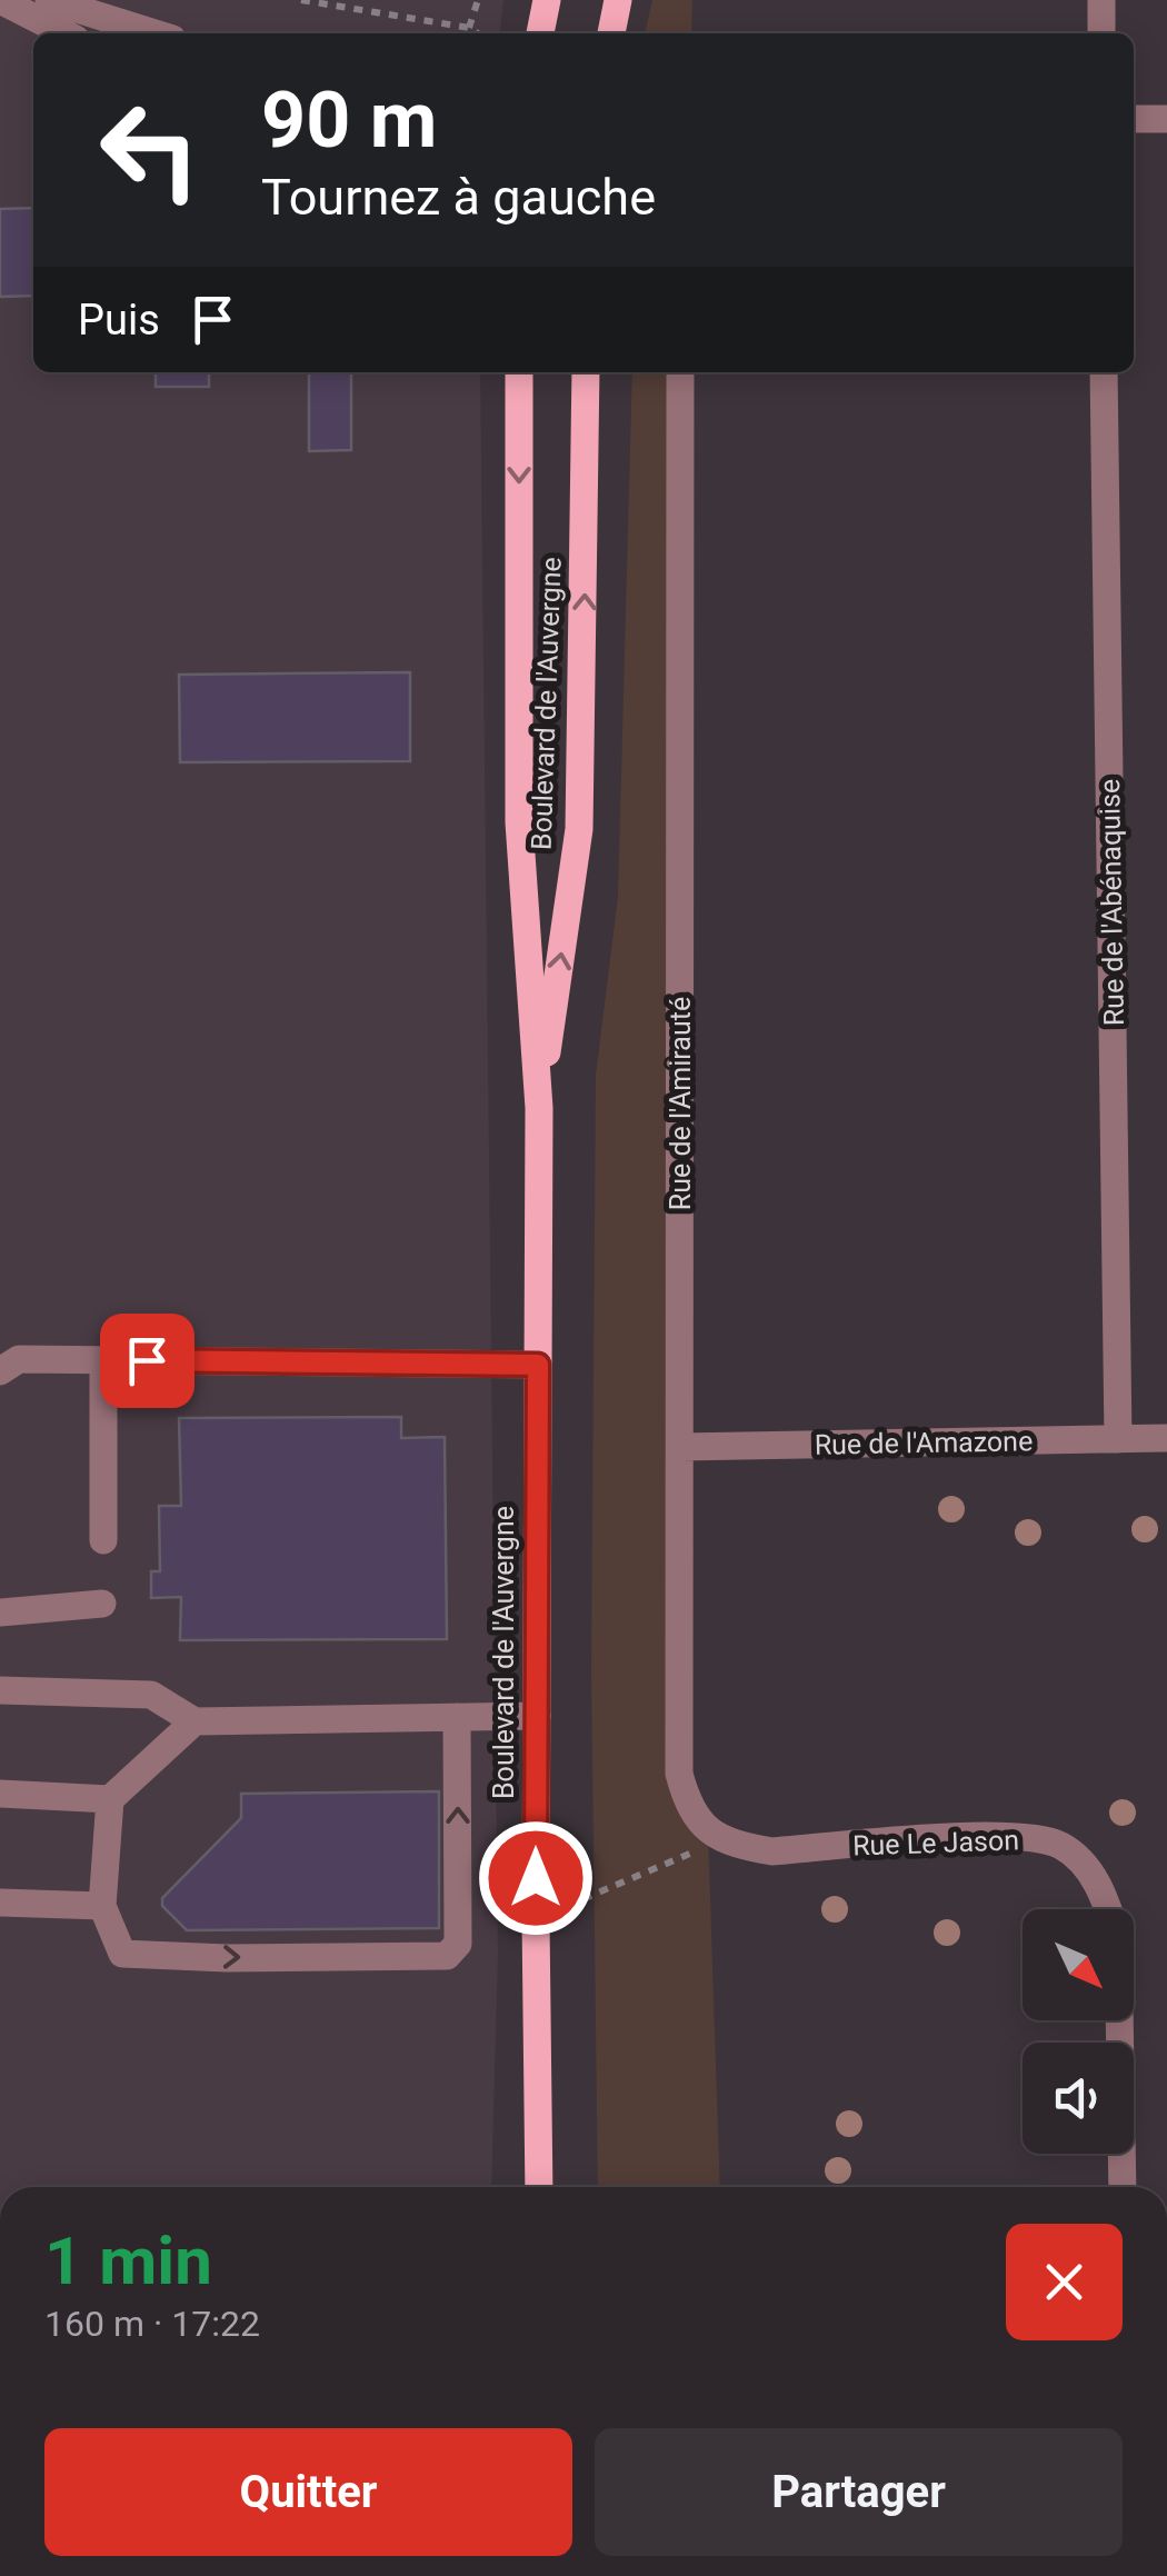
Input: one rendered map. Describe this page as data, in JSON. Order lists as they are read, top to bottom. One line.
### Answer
{"streets":{"main road":["Boulevard de l'Auvergne"],"street":["Rue de l'Abénaquise","Rue de l'Amirauté","Rue de l'Amazone","Rue Le Jason"]},"crossings":[["Rue de l'Abénaquise","Rue de l'Amazone"],["Rue de l'Amirauté","Rue de l'Amazone"],["Rue de l'Amirauté","Rue Le Jason"]],"north":"bottom right","page":{"turn":["90 m","Tournez à gauche"],"then":"Puis","heading":["1 min","160 m · 17:22"],"buttons":["Quitter","Partager"]}}
